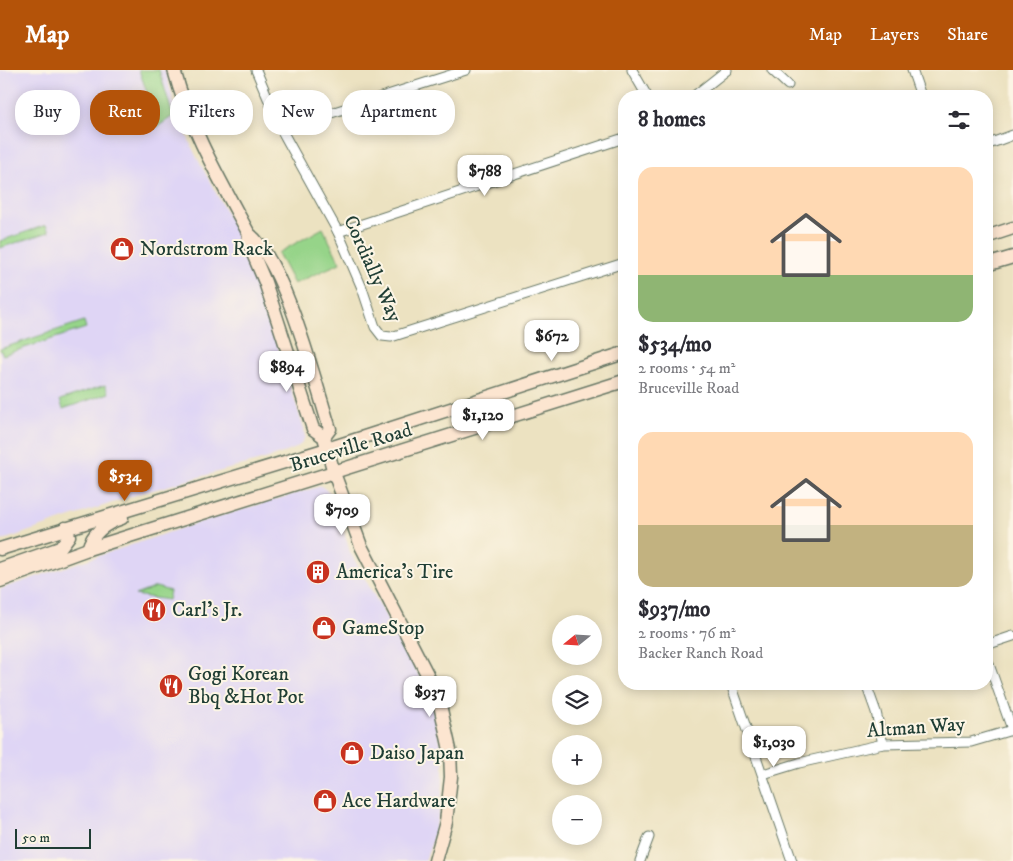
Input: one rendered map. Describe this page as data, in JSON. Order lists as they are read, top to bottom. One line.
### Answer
{"streets":{"main road":["Bruceville Road"],"street":["Cordially Way","Altman Way"]},"places":{"shop":["Nordstrom Rack","GameStop","Daiso Japan","Ace Hardware"],"building":["America's Tire"],"restaurant":["Carl's Jr.","Gogi Korean Bbq &Hot Pot"]},"scale_bar":"50 m","north":"left","page":{"header":"Map","nav":["Map","Layers","Share"],"chip":["Buy","Rent","Filters","New","Apartment"],"heading":"8 homes","list":[{"name":"$534/mo","note":"2 rooms · 54 m² · Bruceville Road"},{"name":"$937/mo","note":"2 rooms · 76 m² · Backer Ranch Road"}],"price":["$788","$672","$894","$1,120","$534","$709","$937","$1,030"],"map_buttons":["+","−"],"scale":"50 m"}}
